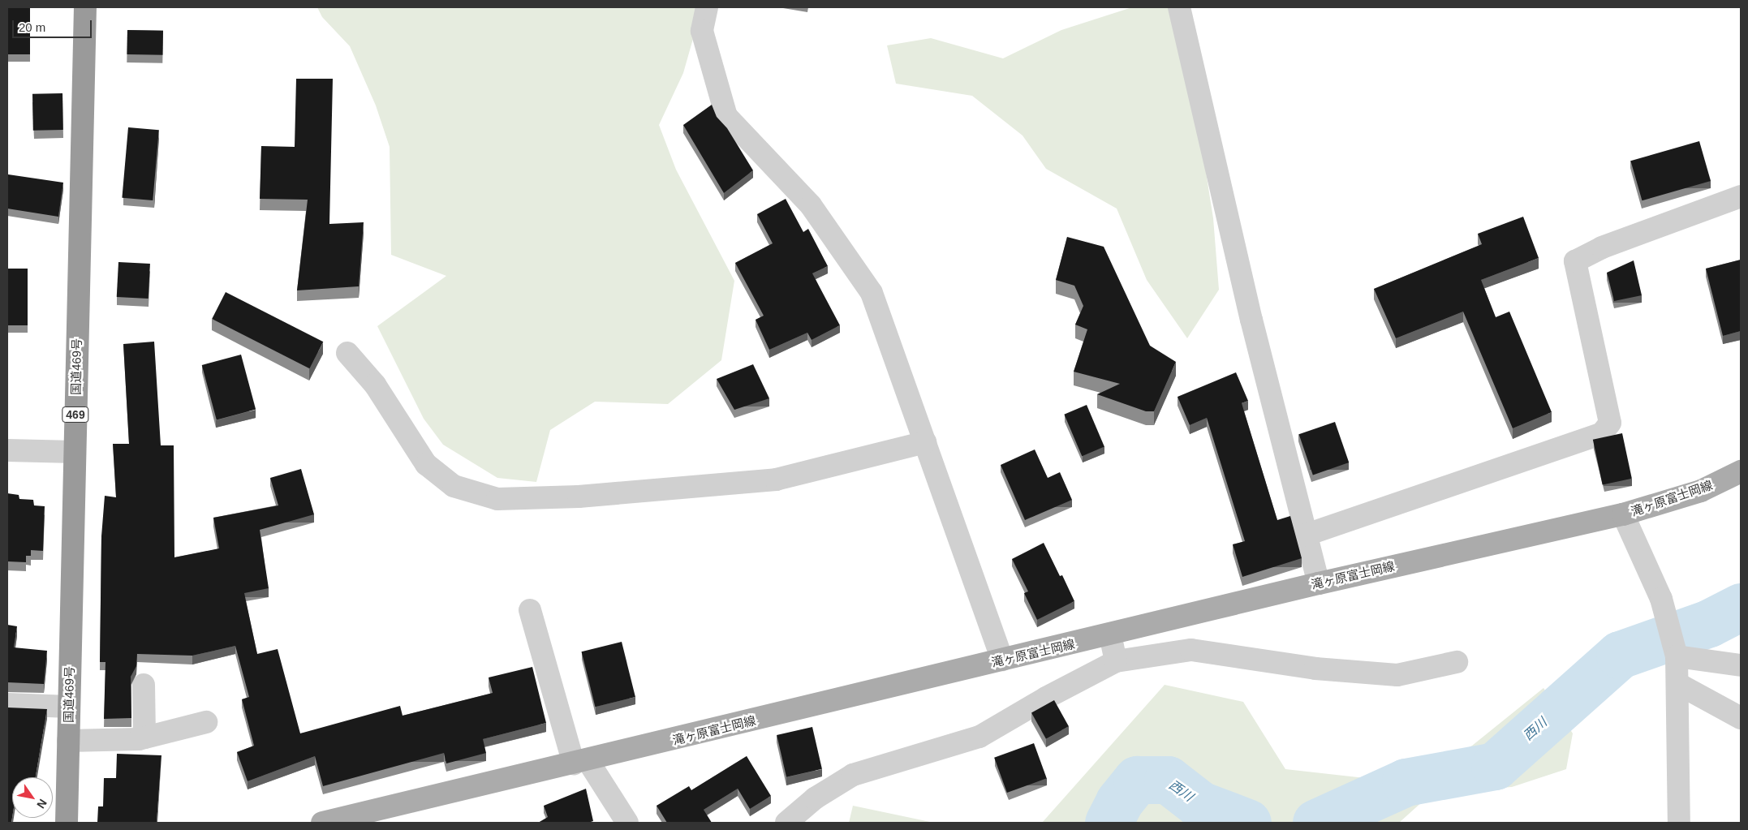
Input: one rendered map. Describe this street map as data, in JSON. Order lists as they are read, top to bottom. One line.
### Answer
{"streets":{"highway":["国道469号","469"],"main road":["滝ヶ原富士岡線"]},"water":["西川"],"scale_bar":"20 m","north":"bottom right"}
